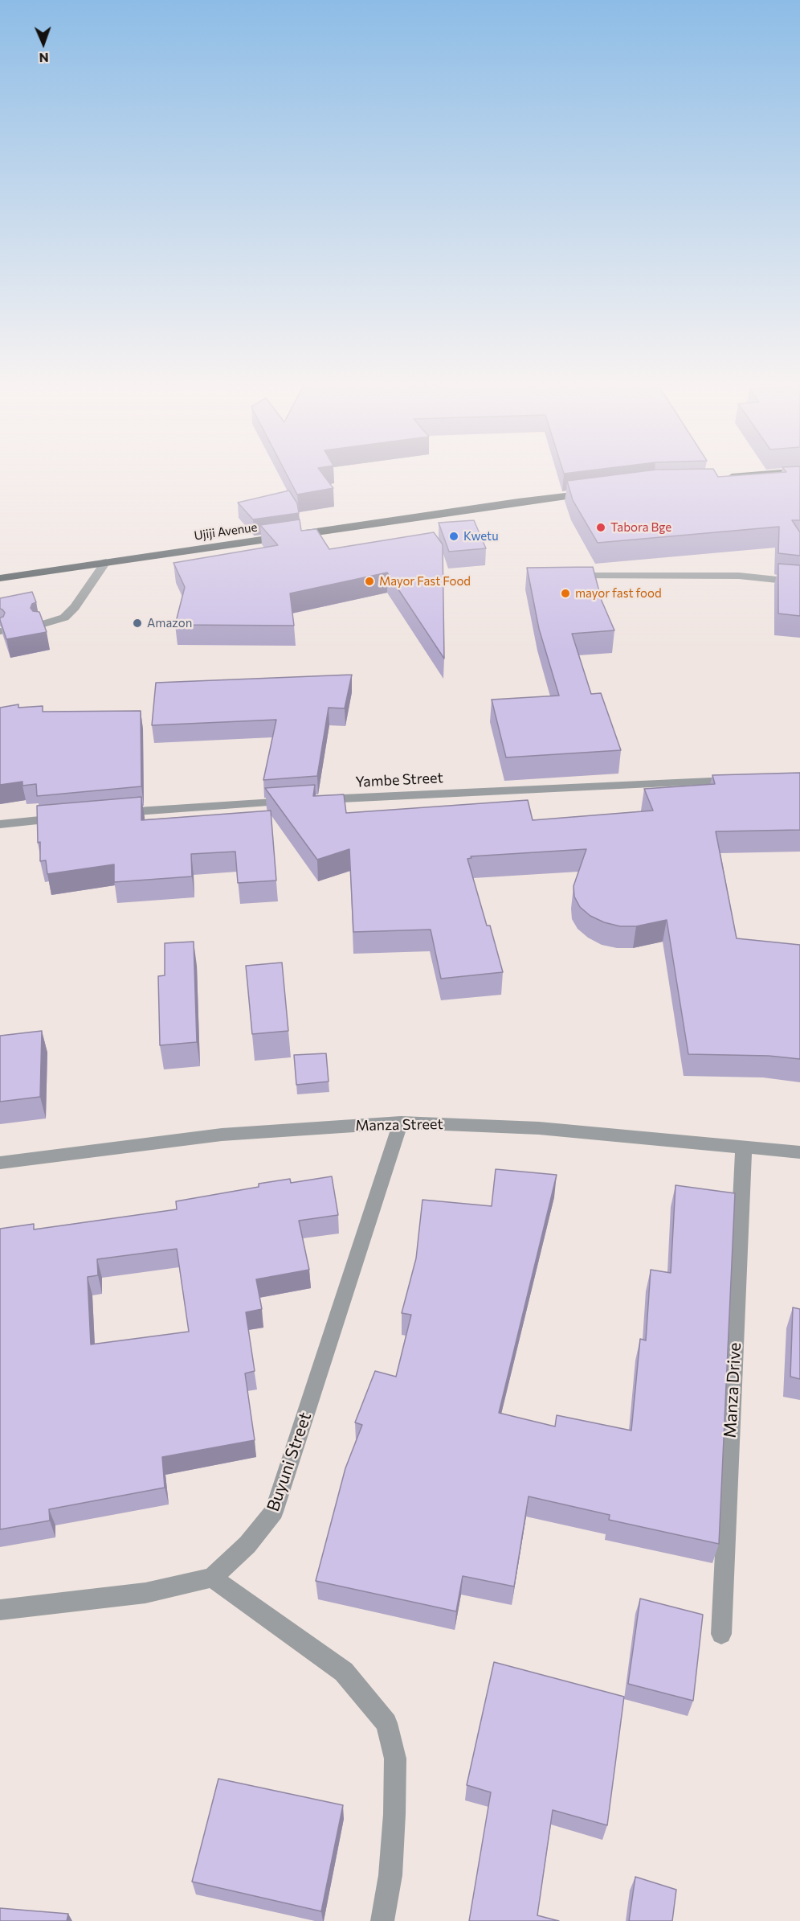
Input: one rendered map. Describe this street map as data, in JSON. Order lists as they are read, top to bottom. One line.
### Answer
{"streets":{"highway":["Ujiji Avenue"],"street":["Yambe Street","Manza Street","Manza Drive","Buyuni Street"]},"crossings":[["Manza Street","Manza Drive"],["Manza Street","Buyuni Street"]],"places":["Tabora Bge","Kwetu","Mayor Fast Food","mayor fast food","Amazon"],"north":"bottom"}
